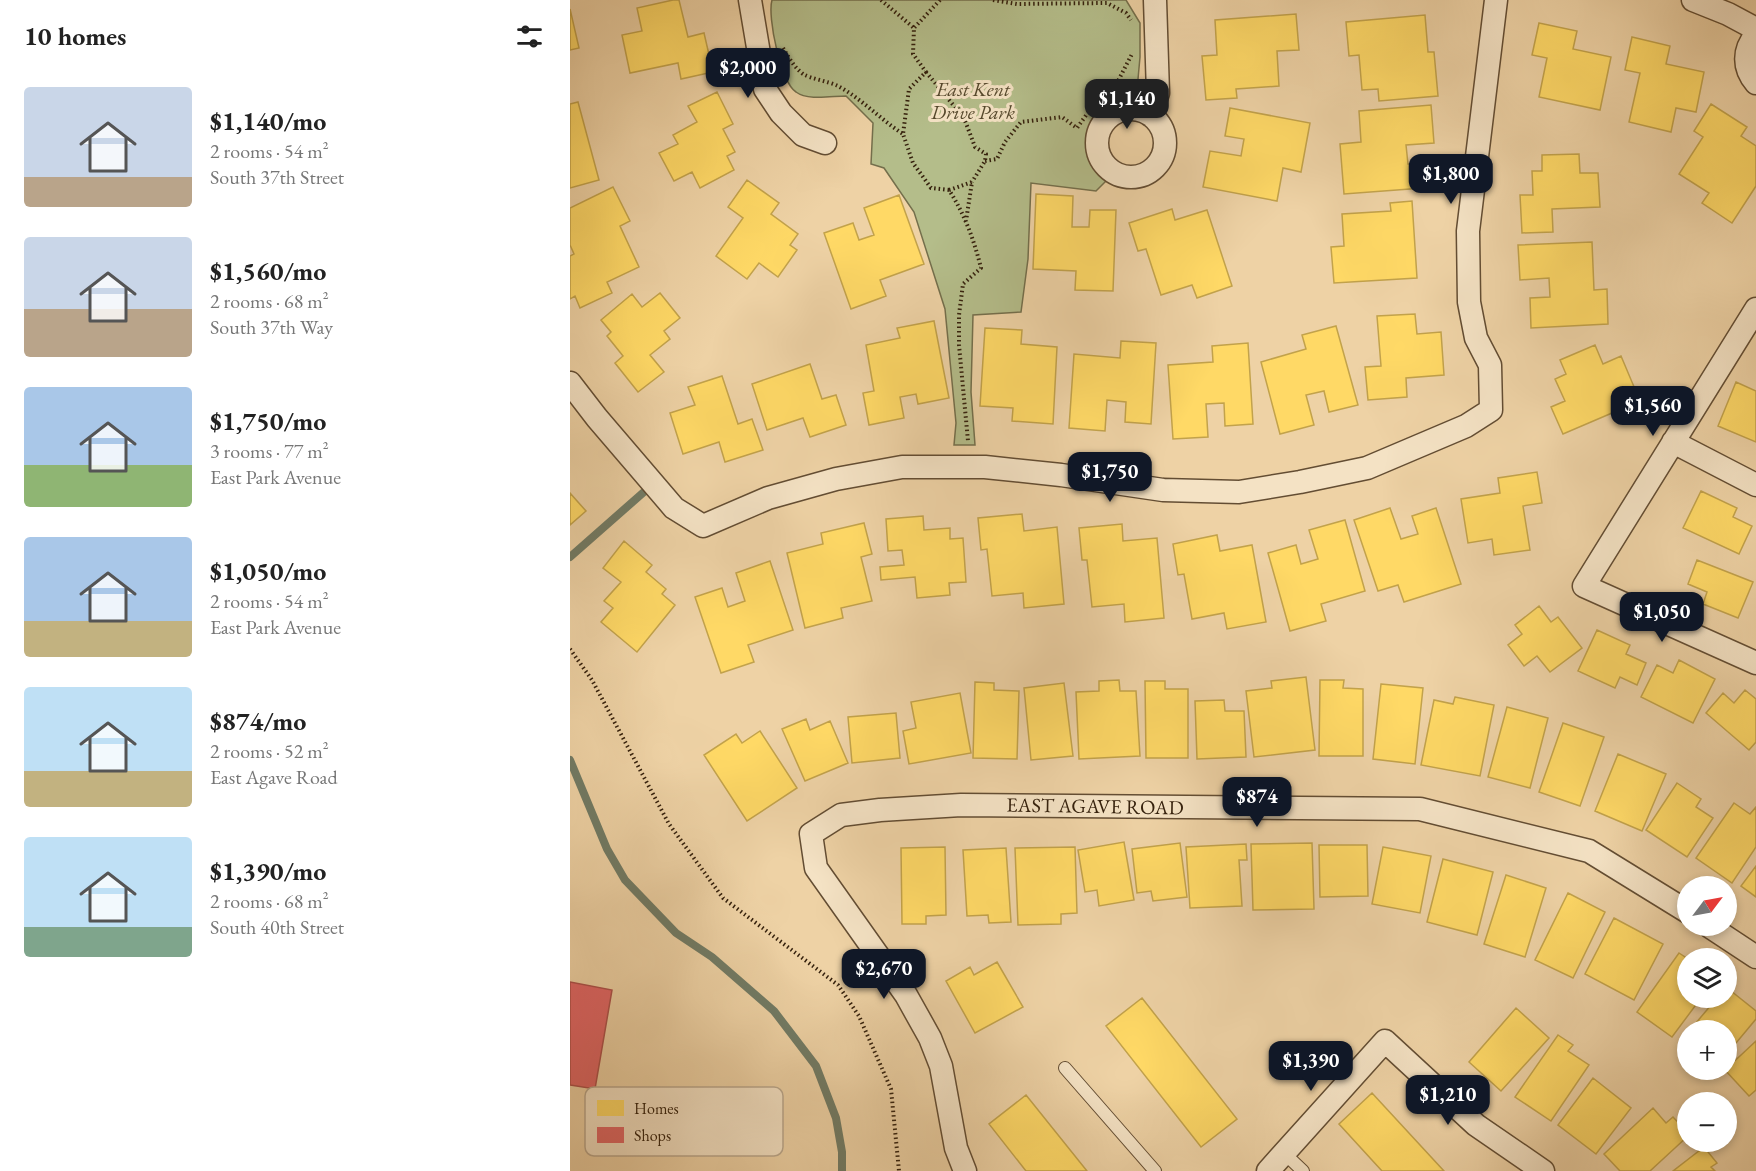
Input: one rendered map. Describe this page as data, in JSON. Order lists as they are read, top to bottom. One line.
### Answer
{"streets":{"street":["EAST AGAVE ROAD"]},"parks":["East Kent Drive Park"],"legend":["Homes","Shops"],"north":"top right","page":{"heading":"10 homes","price":["$2,000","$1,140","$1,800","$1,560","$1,750","$1,050","$874","$2,670","$1,390","$1,210"],"list":[{"name":"$1,140/mo","note":"2 rooms · 54 m² · South 37th Street"},{"name":"$1,560/mo","note":"2 rooms · 68 m² · South 37th Way"},{"name":"$1,750/mo","note":"3 rooms · 77 m² · East Park Avenue"},{"name":"$1,050/mo","note":"2 rooms · 54 m² · East Park Avenue"},{"name":"$874/mo","note":"2 rooms · 52 m² · East Agave Road"},{"name":"$1,390/mo","note":"2 rooms · 68 m² · South 40th Street"}],"map_buttons":["+","−"]}}
